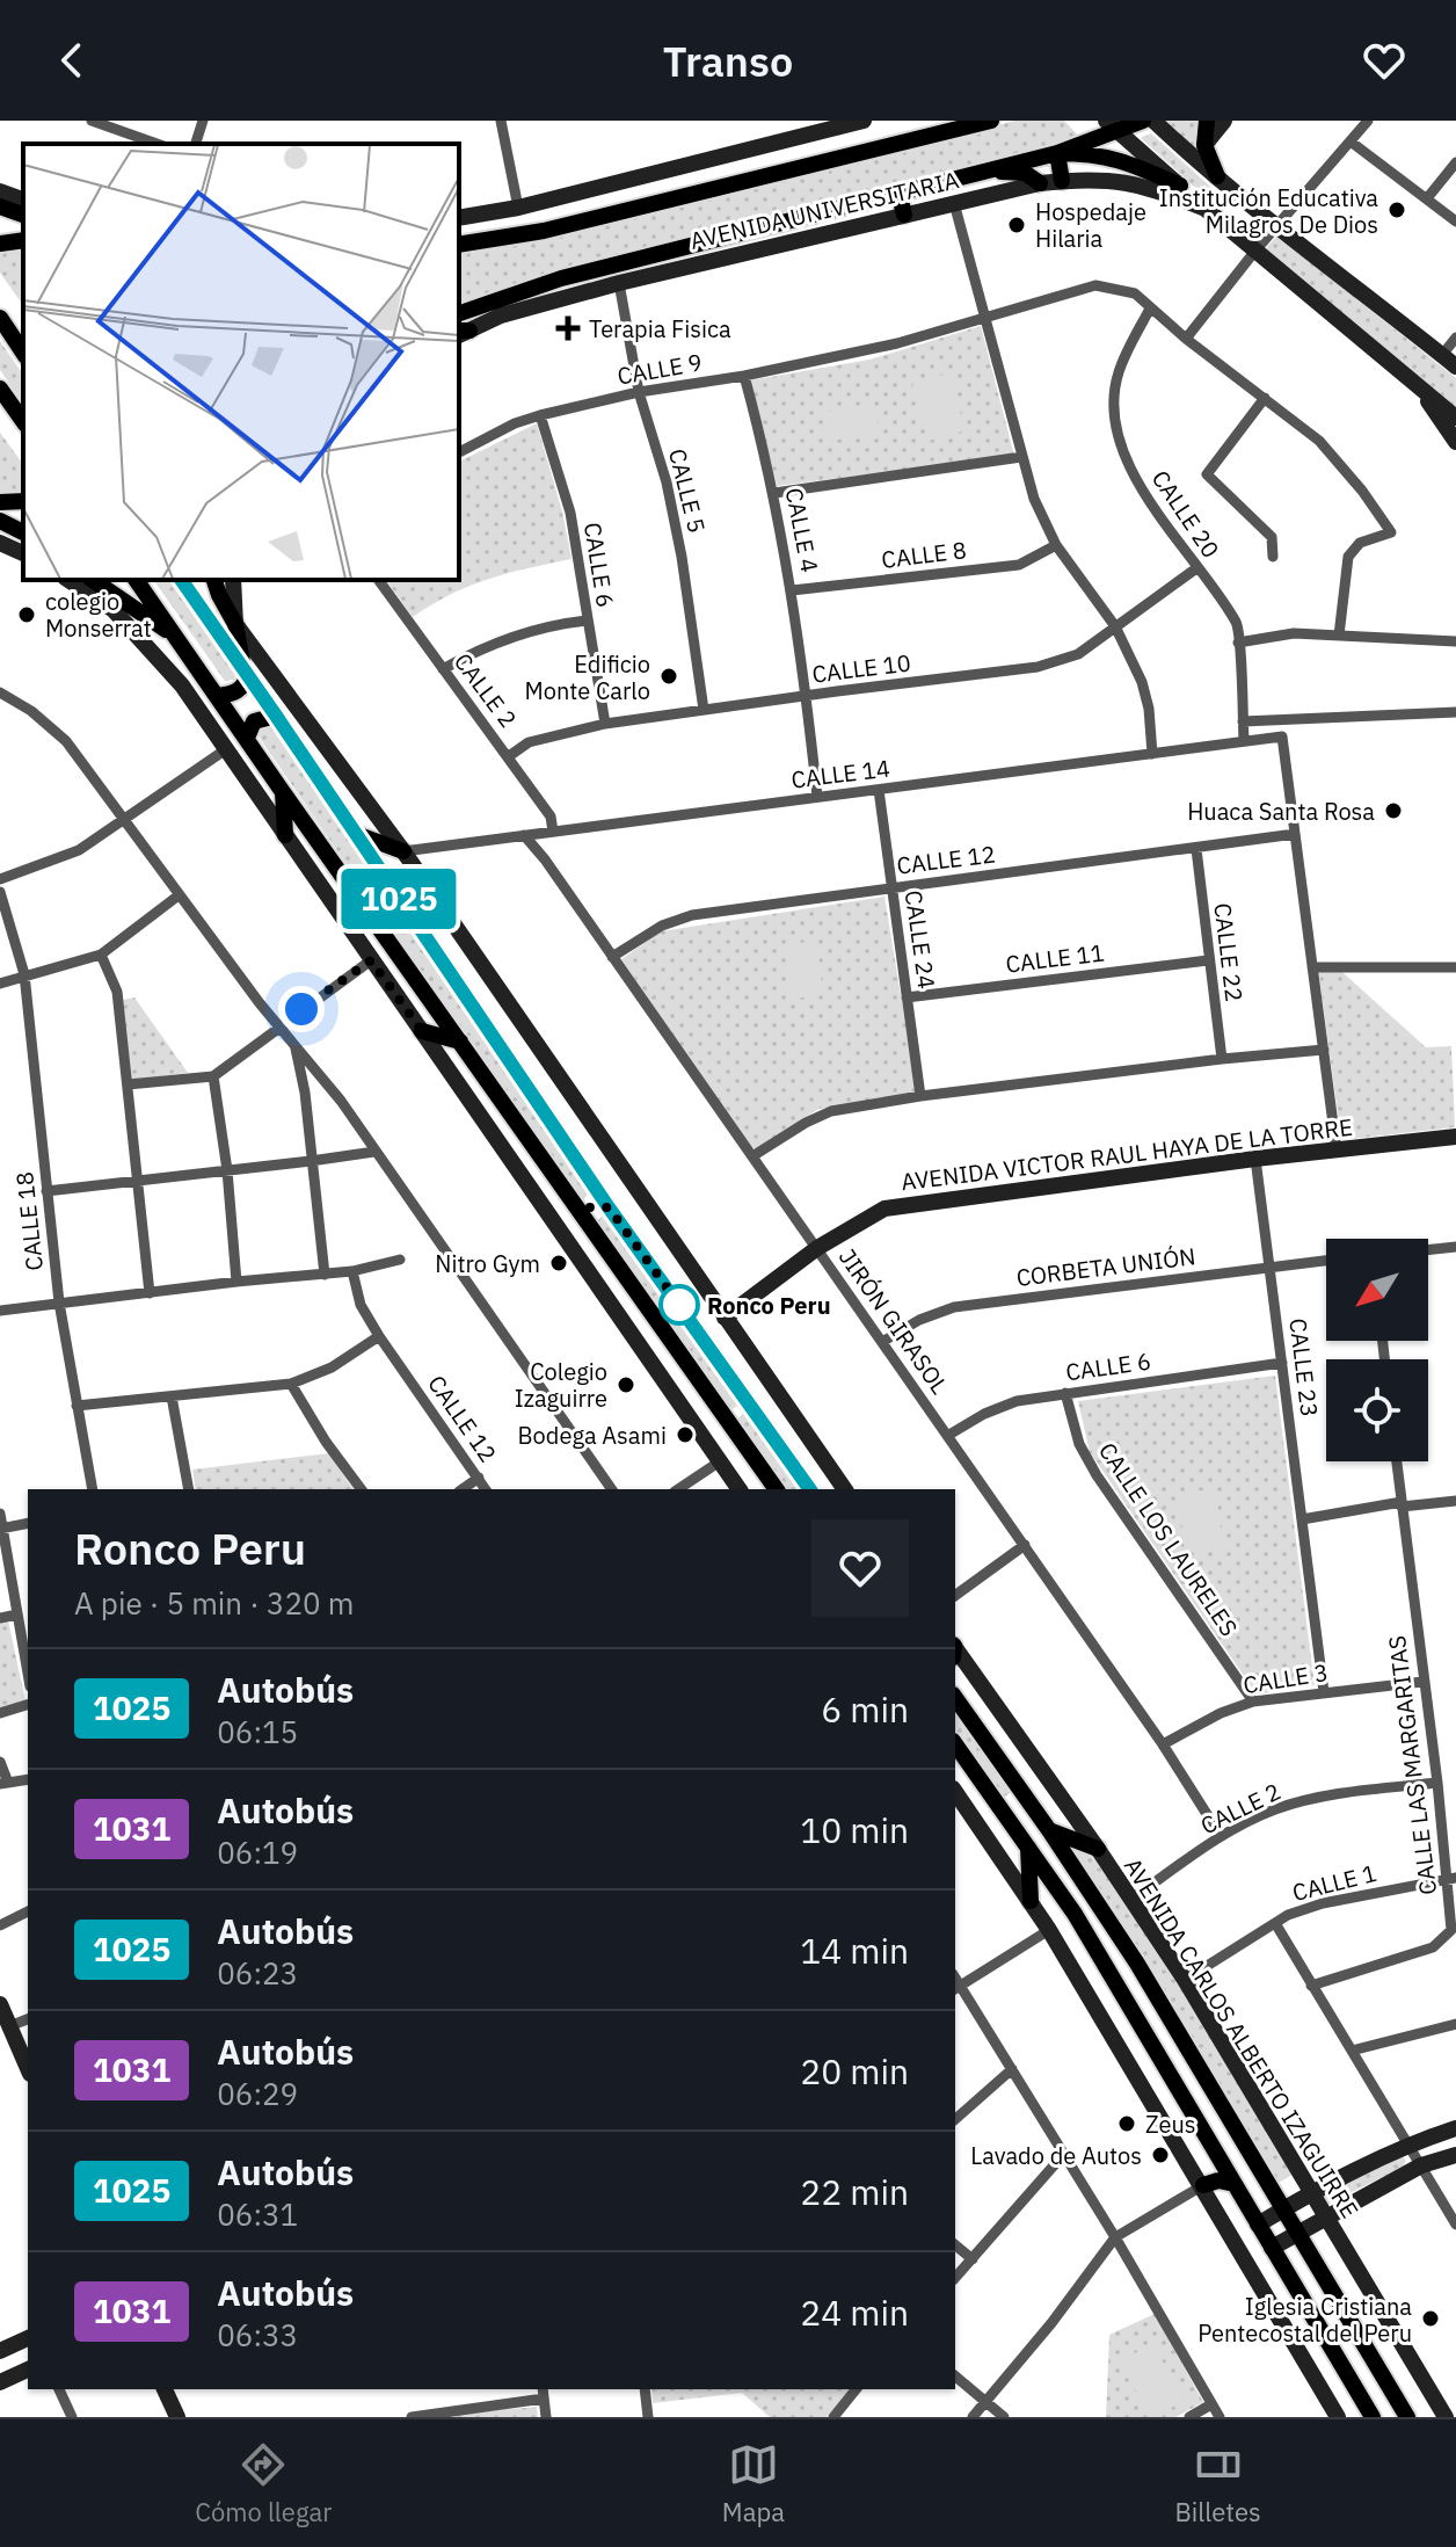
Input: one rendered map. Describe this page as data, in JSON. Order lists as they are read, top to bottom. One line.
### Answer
{"streets":{"main road":["AVENIDA UNIVERSITARIA"],"street":["CALLE 9","CALLE 5","CALLE 20","CALLE 4","CALLE 8","CALLE 6","CALLE 10","CALLE 2","CALLE 14","CALLE 12","CALLE 24","CALLE 22","CALLE 11","AVENIDA VICTOR RAUL HAYA DE LA TORRE","CALLE 18","CORBETA UNIÓN","JIRÓN GIRASOL","CALLE 23","CALLE LOS LAURELES","CALLE 3","CALLE LAS MARGARITAS","CALLE 1","AVENIDA CARLOS ALBERTO IZAGUIRRE"]},"crossings":[["AVENIDA UNIVERSITARIA","CALLE 5"],["CALLE 9","CALLE 5"],["CALLE 9","CALLE 20"],["CALLE 9","CALLE 4"],["CALLE 9","CALLE 6"],["CALLE 5","CALLE 10"],["CALLE 20","CALLE 10"],["CALLE 20","CALLE 14"],["CALLE 4","CALLE 8"],["CALLE 4","CALLE 10"],["CALLE 6","CALLE 10"],["CALLE 6","JIRÓN GIRASOL"],["CALLE 6","CALLE 23"],["CALLE 6","CALLE LOS LAURELES"],["CALLE 10","CALLE 2"],["CALLE 2","CALLE 14"],["CALLE 2","JIRÓN GIRASOL"],["CALLE 2","CALLE LAS MARGARITAS"],["CALLE 2","AVENIDA CARLOS ALBERTO IZAGUIRRE"],["CALLE 14","CALLE 12"],["CALLE 14","CALLE 24"],["CALLE 14","JIRÓN GIRASOL"],["CALLE 12","CALLE 24"],["CALLE 12","CALLE 22"],["CALLE 12","JIRÓN GIRASOL"],["CALLE 24","CALLE 11"],["CALLE 22","CALLE 11"],["AVENIDA VICTOR RAUL HAYA DE LA TORRE","JIRÓN GIRASOL"],["AVENIDA VICTOR RAUL HAYA DE LA TORRE","CALLE 23"],["CORBETA UNIÓN","JIRÓN GIRASOL"],["CORBETA UNIÓN","CALLE 23"],["JIRÓN GIRASOL","CALLE 3"],["CALLE 23","CALLE 3"],["CALLE LOS LAURELES","CALLE 3"],["CALLE 3","CALLE LAS MARGARITAS"],["CALLE LAS MARGARITAS","CALLE 1"],["CALLE 1","AVENIDA CARLOS ALBERTO IZAGUIRRE"]],"places":{"other":["Institución Educativa Milagros De Dios","Hospedaje Hilaria","colegio Monserrat","Edificio Monte Carlo","Huaca Santa Rosa","Nitro Gym","Ronco Peru","Colegio Izaguirre","Bodega Asami","Zeus","Lavado de Autos","Iglesia Cristiana Pentecostal del Peru"],"health":["Terapia Fisica"]},"lines":["bus line 1025"],"north":"bottom left","page":{"header":"Transo","on_map":"1025","heading":["Ronco Peru","A pie · 5 min · 320 m"],"list":[{"mark":"1025","name":"Autobús","note":"06:15","value":"6 min"},{"mark":"1031","name":"Autobús","note":"06:19","value":"10 min"},{"mark":"1025","name":"Autobús","note":"06:23","value":"14 min"},{"mark":"1031","name":"Autobús","note":"06:29","value":"20 min"},{"mark":"1025","name":"Autobús","note":"06:31","value":"22 min"},{"mark":"1031","name":"Autobús","note":"06:33","value":"24 min"}],"tabs":["Cómo llegar","Mapa","Billetes"]}}
